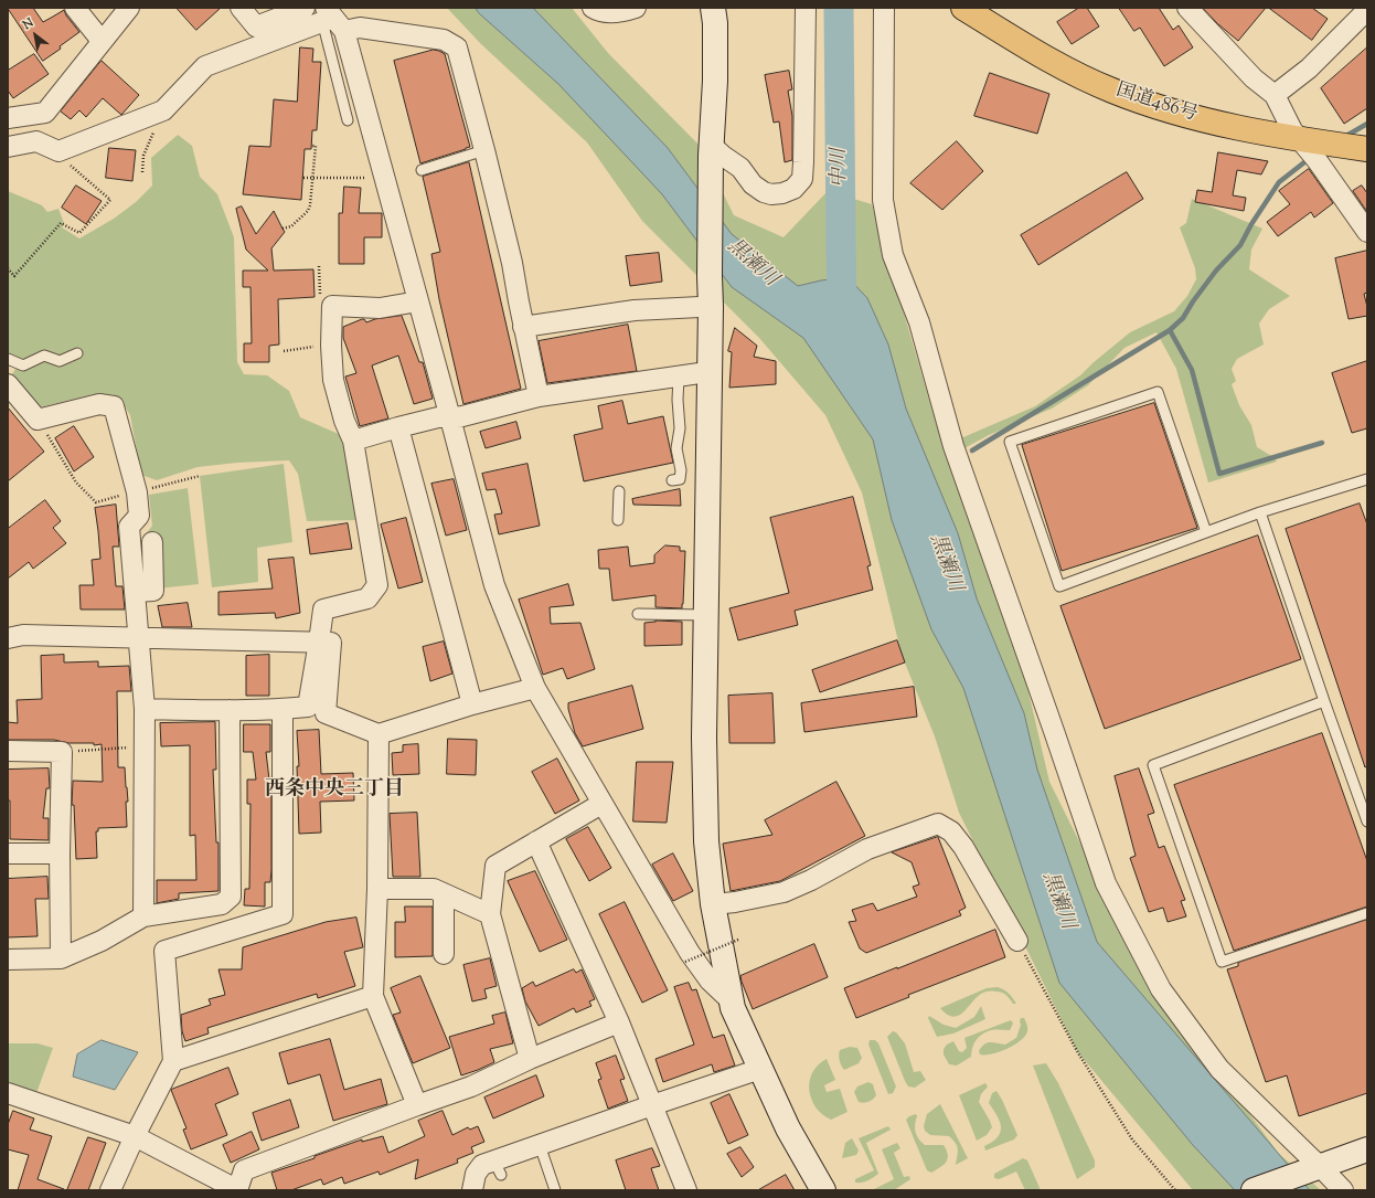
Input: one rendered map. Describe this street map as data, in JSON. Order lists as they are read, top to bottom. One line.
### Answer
{"streets":{"highway":["国道486号"]},"districts":["西条中央三丁目"],"water":["中川","黒瀬川"],"north":"top left"}
